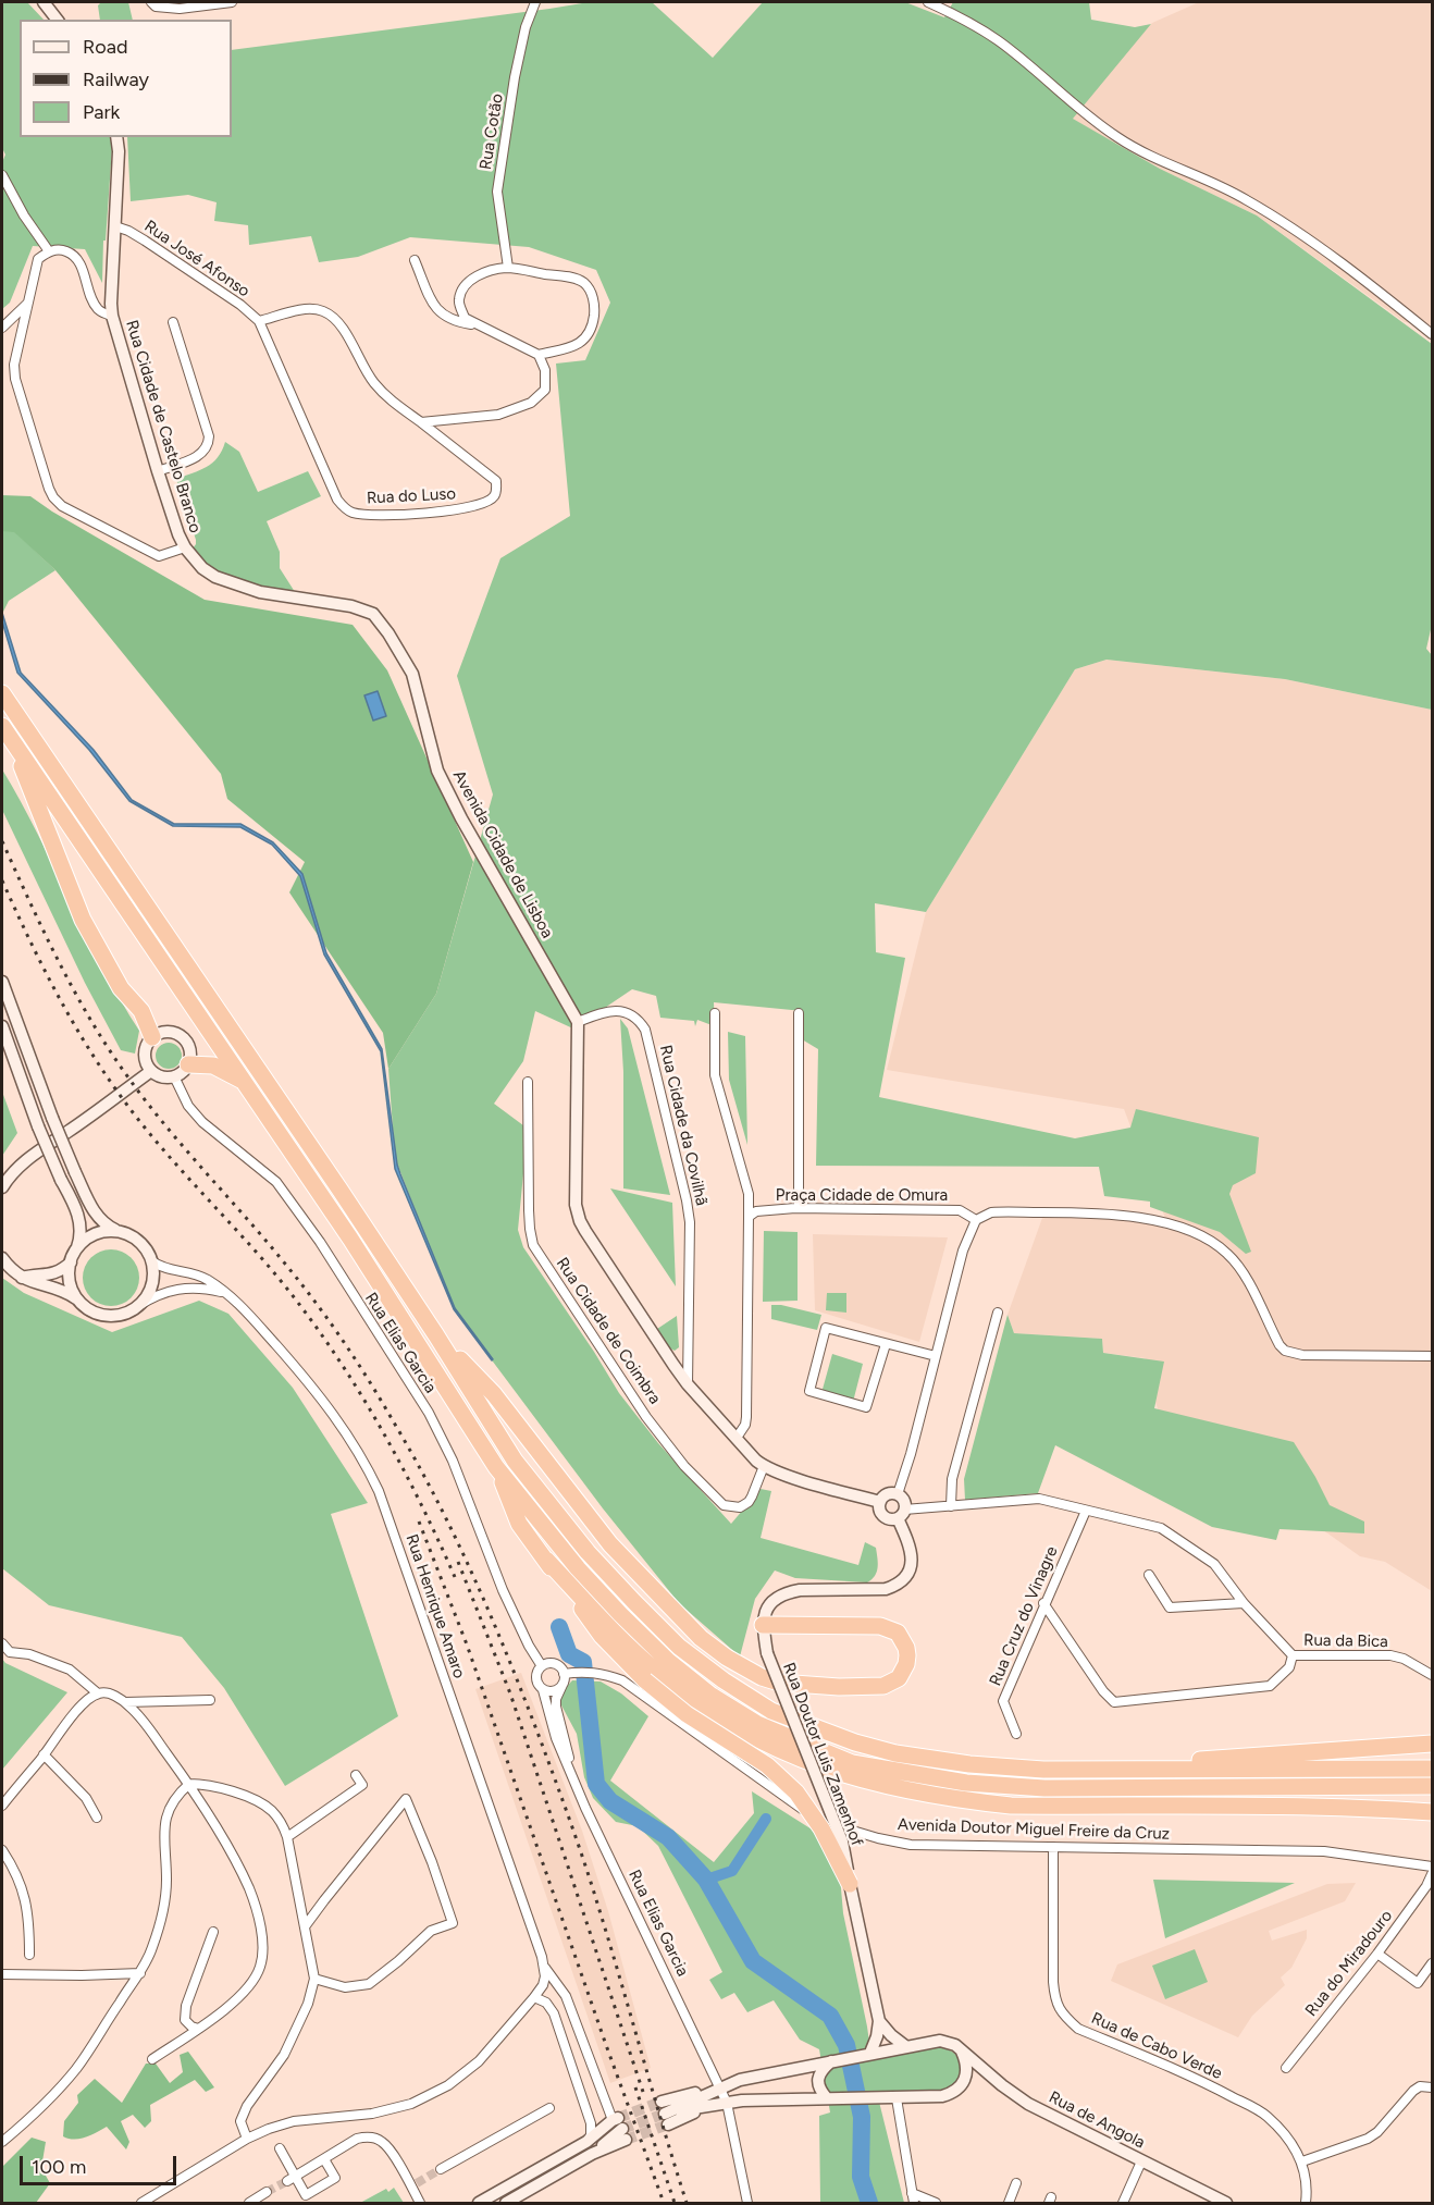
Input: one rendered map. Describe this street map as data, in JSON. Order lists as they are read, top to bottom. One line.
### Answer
{"streets":{"street":["Rua Cotão","Rua José Afonso","Rua Cidade de Castelo Branco","Rua do Luso","Avenida Cidade de Lisboa","Rua Cidade da Covilhã","Praça Cidade de Omura","Rua Cidade de Coimbra","Rua Elias Garcia","Rua Henrique Amaro","Rua Cruz do Vinagre","Rua da Bica","Rua Doutor Luis Zamenhof","Avenida Doutor Miguel Freire da Cruz","Rua do Miradouro","Rua de Cabo Verde","Rua de Angola"]},"crossings":[["Rua José Afonso","Rua do Luso"],["Rua Cidade de Castelo Branco","Avenida Cidade de Lisboa"],["Avenida Cidade de Lisboa","Rua Cidade da Covilhã"],["Rua Elias Garcia","Avenida Doutor Miguel Freire da Cruz"],["Avenida Doutor Miguel Freire da Cruz","Rua de Cabo Verde"]],"legend":["Road","Railway","Park"],"scale_bar":"100 m"}
